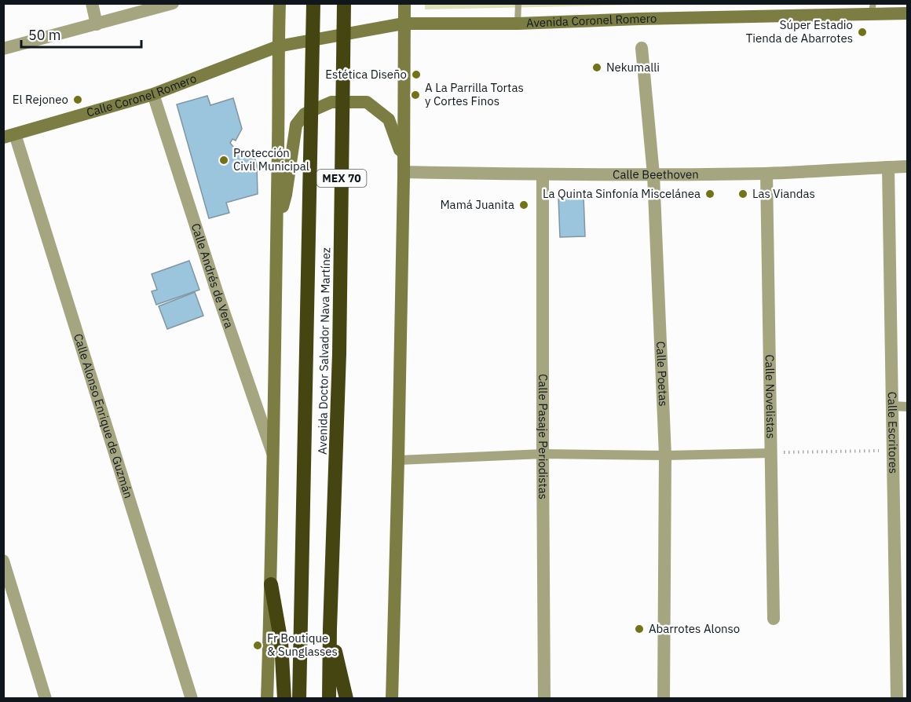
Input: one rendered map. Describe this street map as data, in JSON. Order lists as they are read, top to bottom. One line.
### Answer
{"streets":{"highway":["MEX 70","Avenida Doctor Salvador Nava Martínez"],"main road":["Avenida Coronel Romero","Calle Coronel Romero"],"street":["Calle Beethoven","Calle Andrés de Vera","Calle Poetas","Calle Novelistas","Calle Alonso Enrique de Guzmán","Calle Escritores","Calle Pasaje Periodistas"]},"crossings":[["Avenida Coronel Romero","Calle Coronel Romero"],["Calle Coronel Romero","Calle Andrés de Vera"],["Calle Coronel Romero","Calle Alonso Enrique de Guzmán"],["Calle Beethoven","Calle Poetas"],["Calle Beethoven","Calle Novelistas"],["Calle Beethoven","Calle Escritores"],["Calle Beethoven","Calle Pasaje Periodistas"]],"places":["Súper Estadio Tienda de Abarrotes","Nekumalli","Estética Diseño","A La Parrilla Tortas y Cortes Finos","El Rejoneo","Protección Civil Municipal","La Quinta Sinfonía Miscelánea","Las Viandas","Mamá Juanita","Abarrotes Alonso","Fr Boutique & Sunglasses"],"scale_bar":"50 m"}
